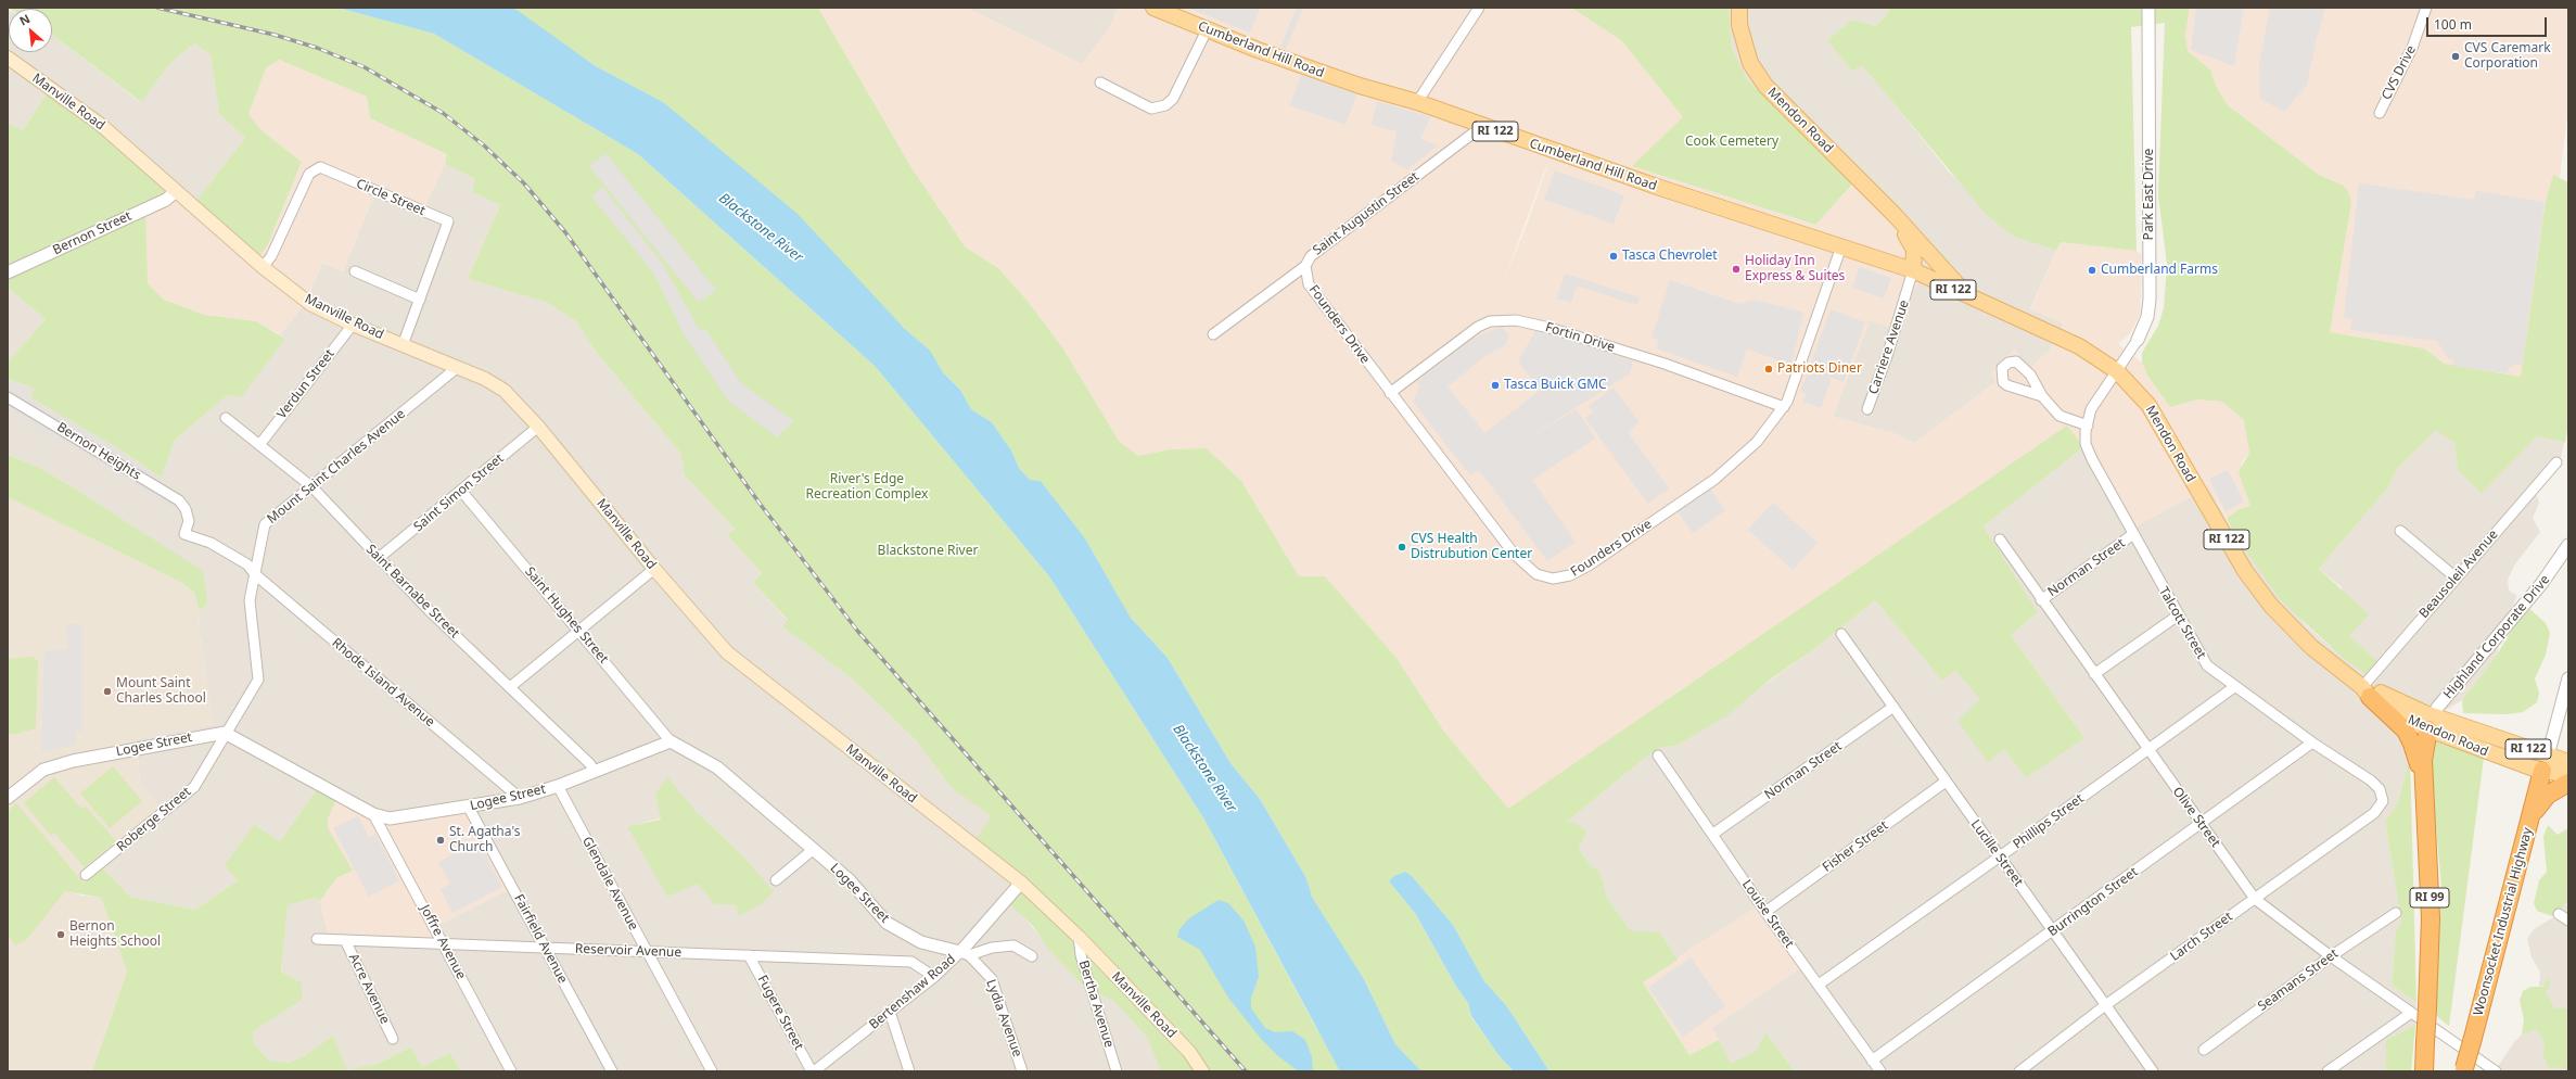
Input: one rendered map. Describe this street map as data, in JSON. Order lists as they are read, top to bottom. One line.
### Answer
{"streets":{"highway":["RI 99","Woonsocket Industrial Highway"],"main road":["Cumberland Hill Road","Manville Road","Mendon Road","RI 122"],"street":["CVS Drive","Park East Drive","Circle Street","Saint Augustin Street","Bernon Street","Founders Drive","Fortin Drive","Carriere Avenue","Verdun Street","Bernon Heights","Mount Saint Charles Avenue","Saint Simon Street","Norman Street","Beausoleil Avenue","Saint Barnabe Street","Saint Hughes Street","Talcott Street","Highland Corporate Drive","Rhode Island Avenue","Logee Street","Olive Street","Roberge Street","Phillips Street","Fisher Street","Lucille Street","Glendale Avenue","Burrington Street","Louise Street","Larch Street","Fairfield Avenue","Joffre Avenue","Reservoir Avenue","Seamans Street","Acre Avenue","Bertenshaw Road","Bertha Avenue","Fugere Street","Lydia Avenue"]},"crossings":[["Cumberland Hill Road","Mendon Road"],["Cumberland Hill Road","Saint Augustin Street"],["Cumberland Hill Road","Founders Drive"],["Cumberland Hill Road","Carriere Avenue"],["Manville Road","Circle Street"],["Manville Road","Bernon Street"],["Manville Road","Verdun Street"],["Manville Road","Mount Saint Charles Avenue"],["Manville Road","Saint Simon Street"],["Manville Road","Bertenshaw Road"],["Manville Road","Bertha Avenue"],["Mendon Road","Park East Drive"],["Mendon Road","Carriere Avenue"],["Mendon Road","Beausoleil Avenue"],["Mendon Road","Talcott Street"],["Mendon Road","Highland Corporate Drive"],["Mendon Road","RI 99"],["Mendon Road","Woonsocket Industrial Highway"],["Park East Drive","Talcott Street"],["Saint Augustin Street","Founders Drive"],["Founders Drive","Fortin Drive"],["Verdun Street","Saint Barnabe Street"],["Bernon Heights","Rhode Island Avenue"],["Mount Saint Charles Avenue","Saint Barnabe Street"],["Mount Saint Charles Avenue","Rhode Island Avenue"],["Mount Saint Charles Avenue","Logee Street"],["Mount Saint Charles Avenue","Roberge Street"],["Saint Simon Street","Saint Barnabe Street"],["Saint Simon Street","Saint Hughes Street"],["Norman Street","Talcott Street"],["Norman Street","Olive Street"],["Norman Street","Lucille Street"],["Norman Street","Louise Street"],["Saint Barnabe Street","Logee Street"],["Saint Hughes Street","Logee Street"],["Talcott Street","Phillips Street"],["Talcott Street","Burrington Street"],["Talcott Street","Larch Street"],["Highland Corporate Drive","RI 99"],["Rhode Island Avenue","Logee Street"],["Logee Street","Roberge Street"],["Logee Street","Glendale Avenue"],["Logee Street","Fairfield Avenue"],["Logee Street","Joffre Avenue"],["Logee Street","Bertenshaw Road"],["Logee Street","Lydia Avenue"],["Olive Street","Phillips Street"],["Olive Street","RI 99"],["Olive Street","Burrington Street"],["Olive Street","Larch Street"],["Olive Street","Seamans Street"],["Phillips Street","Lucille Street"],["Phillips Street","Louise Street"],["Fisher Street","Lucille Street"],["Fisher Street","Louise Street"],["Lucille Street","Burrington Street"],["Lucille Street","Larch Street"],["Glendale Avenue","Reservoir Avenue"],["Burrington Street","Louise Street"],["Fairfield Avenue","Reservoir Avenue"],["Joffre Avenue","Reservoir Avenue"],["Reservoir Avenue","Acre Avenue"],["Reservoir Avenue","Bertenshaw Road"],["Reservoir Avenue","Fugere Street"],["Bertenshaw Road","Fugere Street"],["Bertenshaw Road","Lydia Avenue"]],"water":["Blackstone River"],"parks":["Cook Cemetery","River's Edge Recreation Complex","Blackstone River"],"places":["CVS Caremark Corporation","Tasca Chevrolet","Holiday Inn Express & Suites","Cumberland Farms","Patriots Diner","Tasca Buick GMC","CVS Health Distrubution Center","Mount Saint Charles School","St. Agatha's Church","Bernon Heights School"],"scale_bar":"100 m","north":"top left"}
